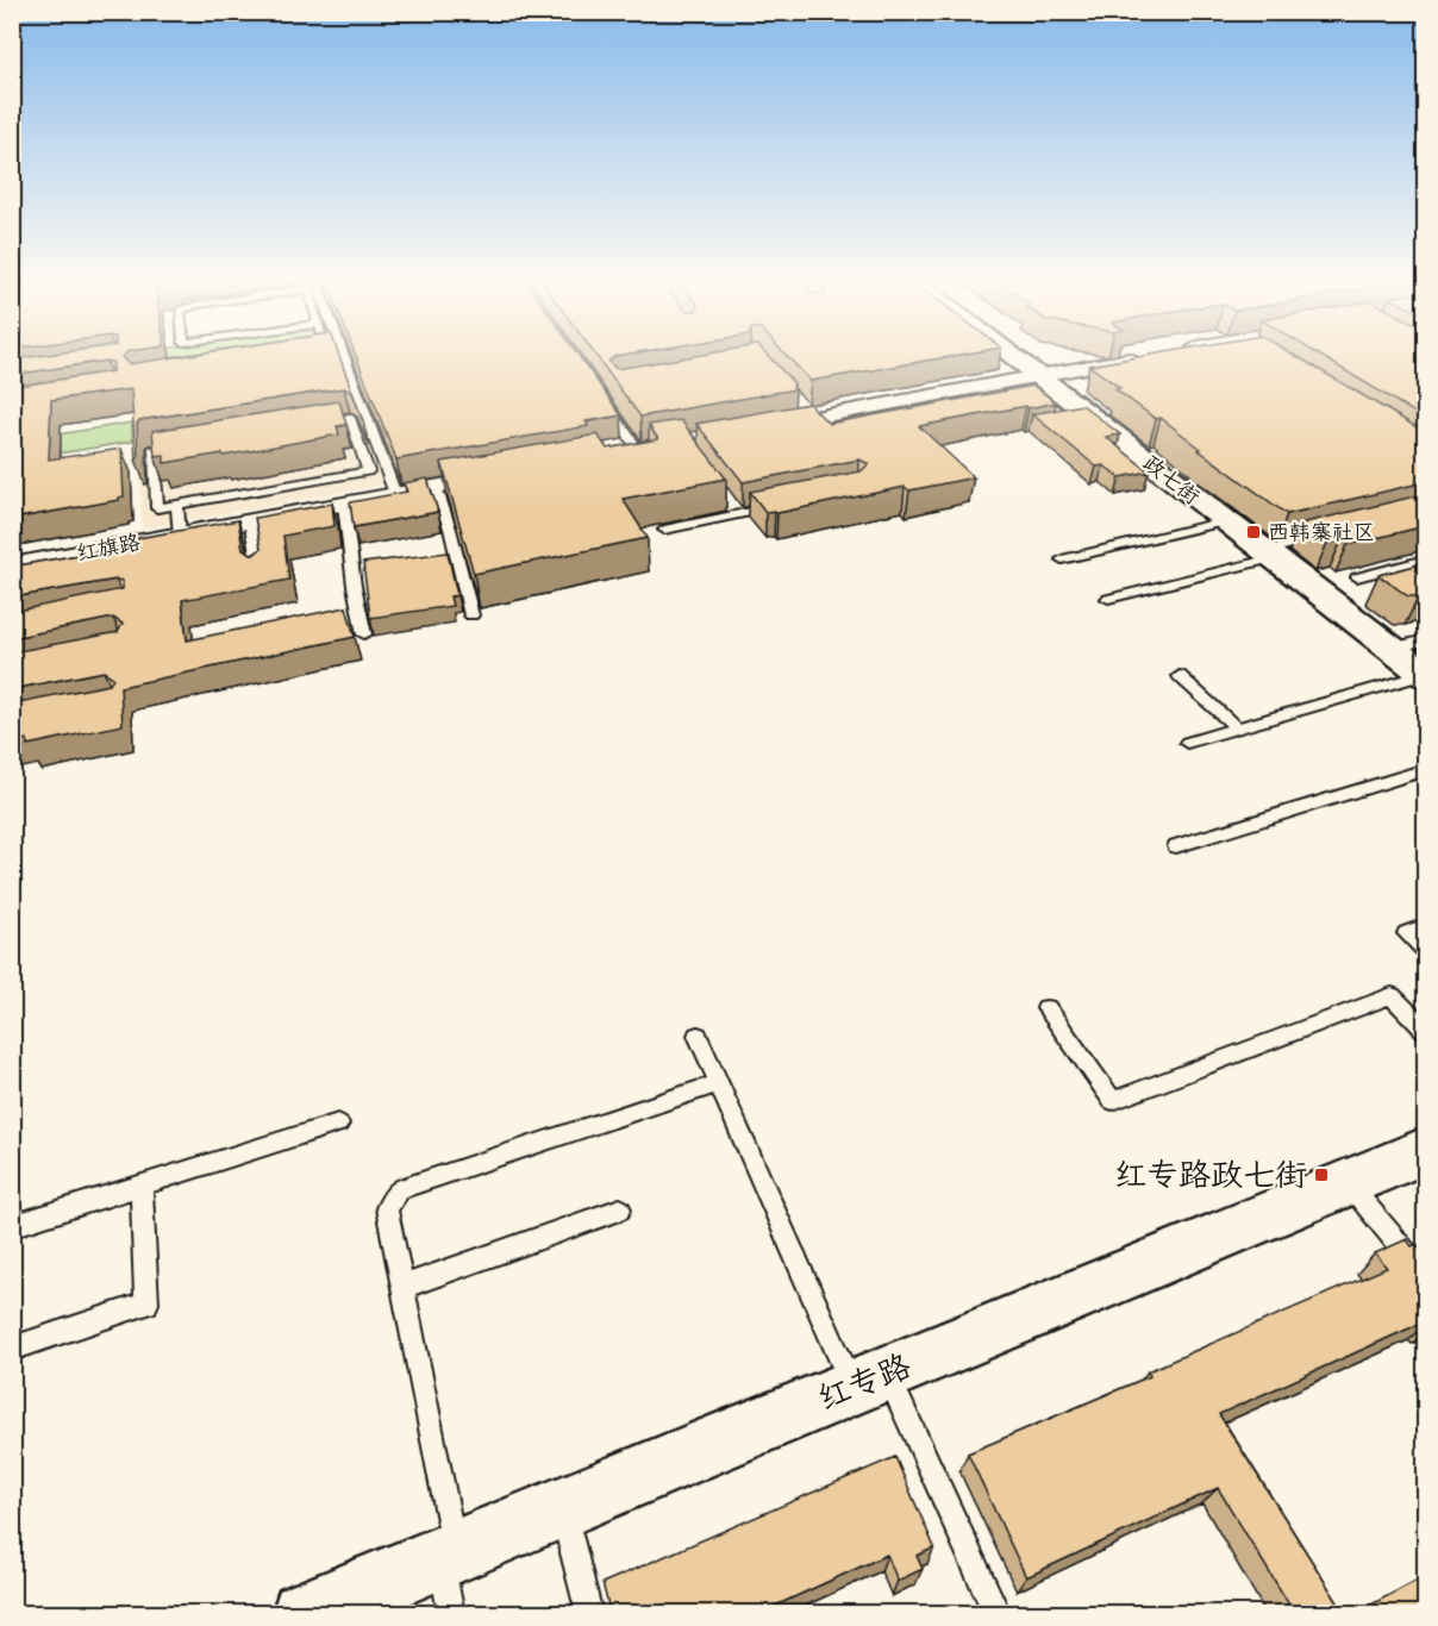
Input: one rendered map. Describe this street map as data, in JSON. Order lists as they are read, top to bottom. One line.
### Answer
{"streets":{"street":["政七街","红旗路","红专路"]},"places":{"transit":["西韩寨社区","红专路政七街"]}}
